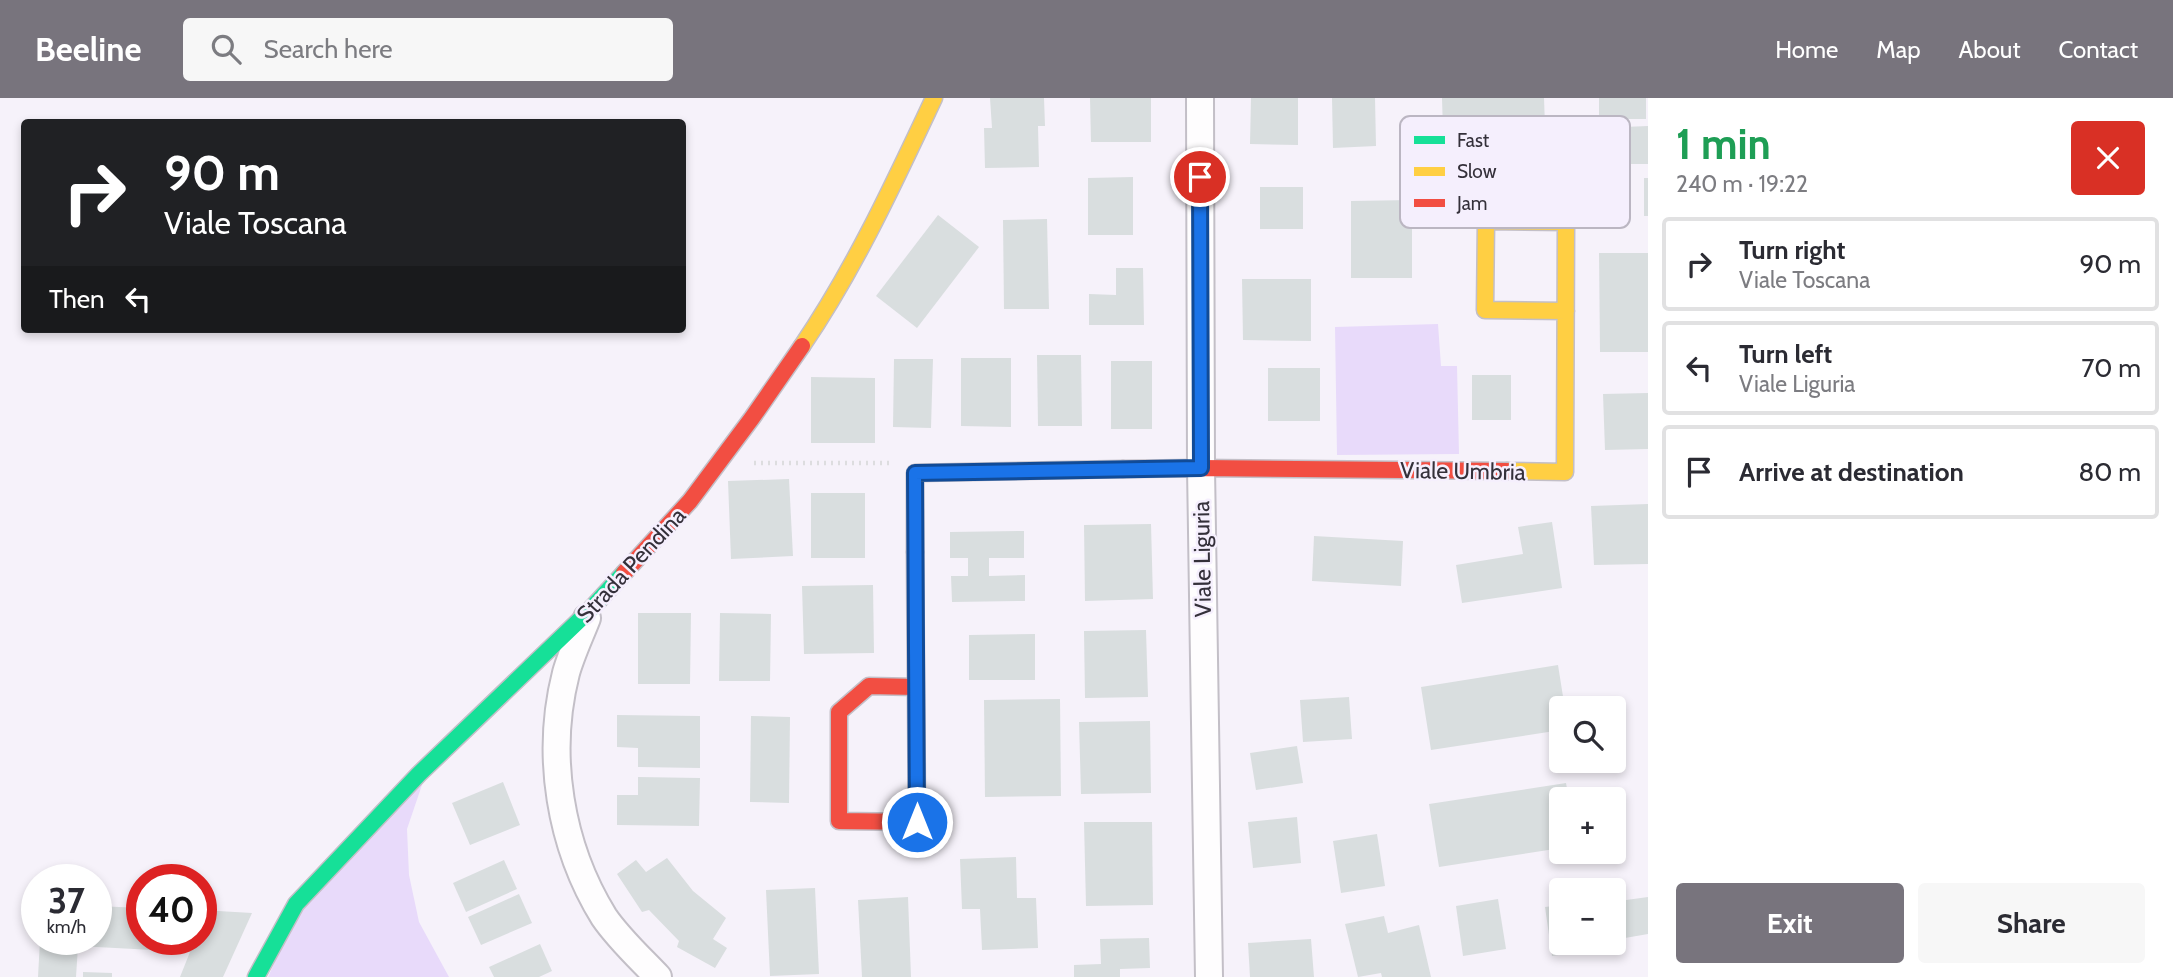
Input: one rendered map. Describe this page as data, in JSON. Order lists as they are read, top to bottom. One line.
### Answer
{"streets":{"street":["Viale Umbria","Viale Liguria","Strada Pendina"]},"crossings":[["Viale Umbria","Viale Liguria"]],"legend":["Fast","Slow","Jam"],"page":{"header":"Beeline","search":"Search here","nav":["Home","Map","About","Contact"],"heading":["1 min","240 m · 19:22"],"turn":["90 m","Viale Toscana"],"list":[{"name":"Turn right","note":"Viale Toscana","value":"90 m"},{"name":"Turn left","note":"Viale Liguria","value":"70 m"},{"name":"Arrive at destination","value":"80 m"}],"then":"Then","map_buttons":["+","−"],"speed":"37 km/h","limit":"40","buttons":["Exit","Share"]}}
